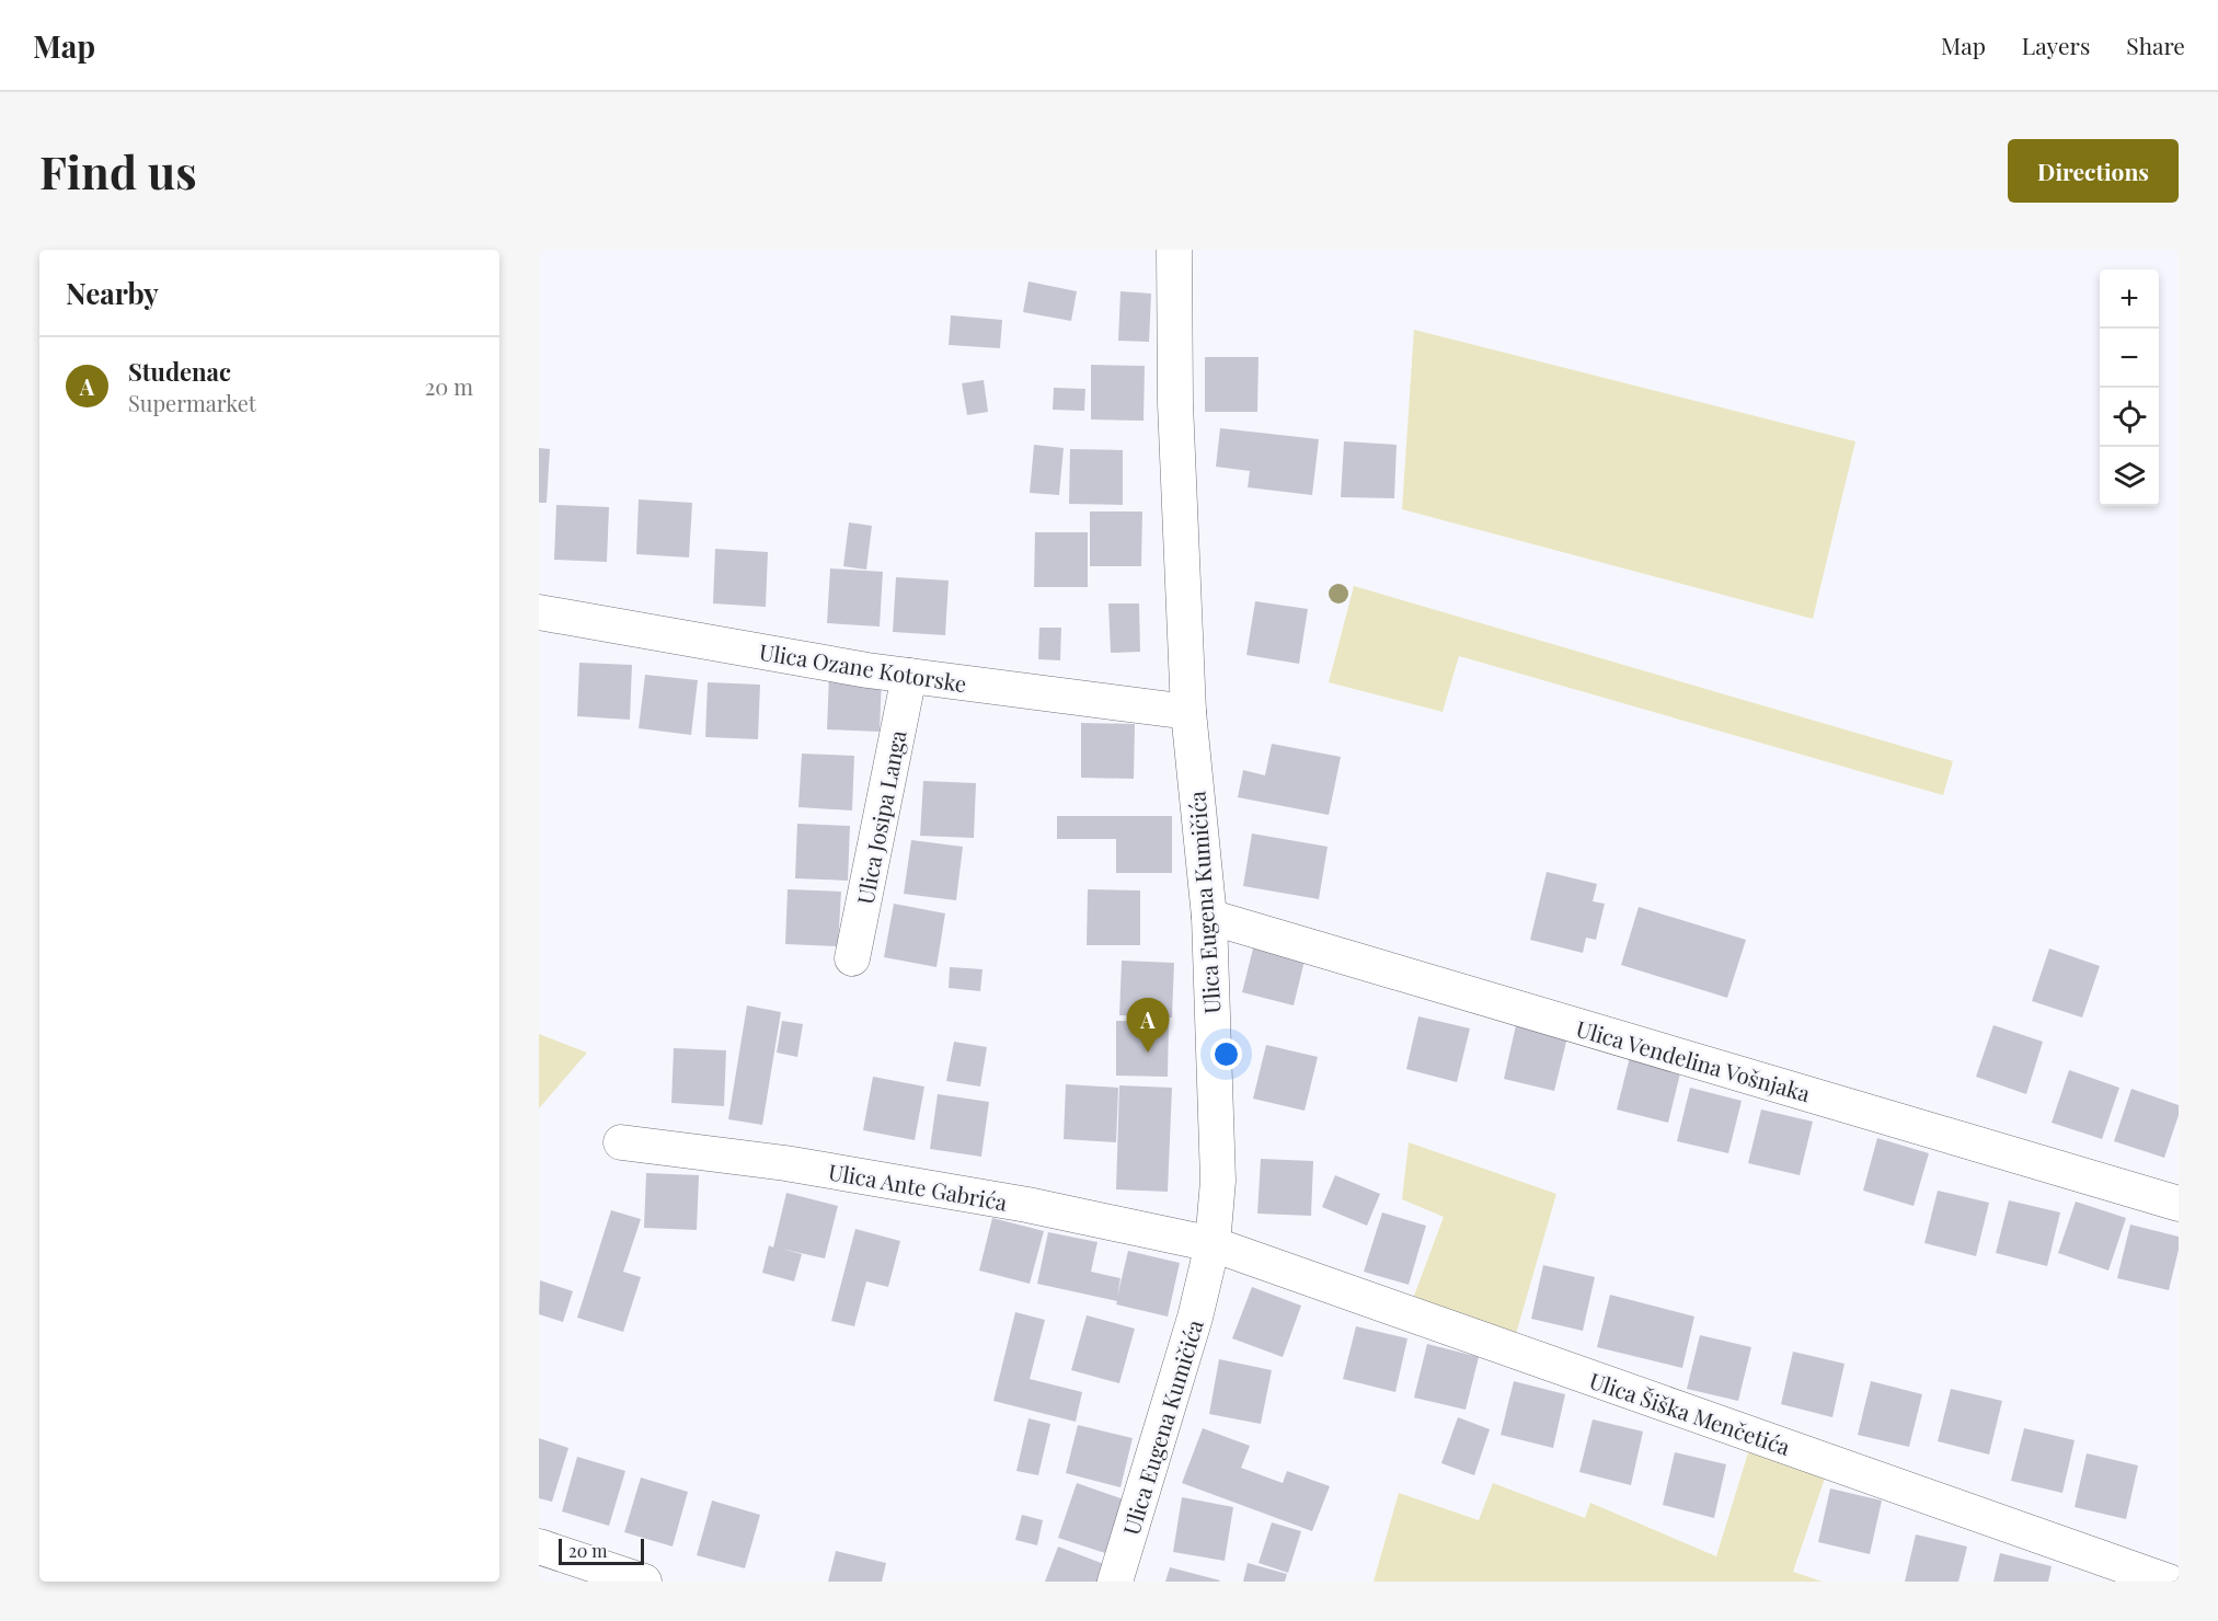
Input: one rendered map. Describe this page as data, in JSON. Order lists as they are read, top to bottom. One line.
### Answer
{"streets":{"street":["Ulica Ozane Kotorske","Ulica Josipa Langa","Ulica Eugena Kumičića","Ulica Vendelina Vošnjaka","Ulica Ante Gabrića","Ulica Šiška Menčetića"]},"crossings":[["Ulica Ozane Kotorske","Ulica Josipa Langa"],["Ulica Ozane Kotorske","Ulica Eugena Kumičića"],["Ulica Eugena Kumičića","Ulica Vendelina Vošnjaka"],["Ulica Eugena Kumičića","Ulica Ante Gabrića"],["Ulica Eugena Kumičića","Ulica Šiška Menčetića"],["Ulica Ante Gabrića","Ulica Šiška Menčetića"]],"scale_bar":"20 m","page":{"header":"Map","nav":["Map","Layers","Share"],"buttons":"Directions","title":"Find us","heading":"Nearby","map_buttons":["+","−"],"list":[{"mark":"A","name":"Studenac","note":"Supermarket","value":"20 m"}],"pins":"A","scale":"20 m"}}
